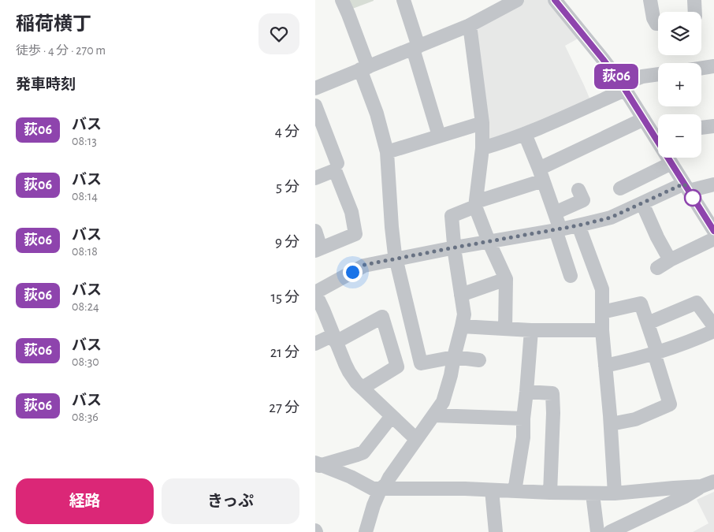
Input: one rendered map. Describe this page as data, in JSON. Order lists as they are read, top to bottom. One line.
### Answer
{"lines":["bus line 荻06"],"page":{"heading":[["稲荷横丁","徒歩 · 4 分 · 270 m"],"発車時刻"],"on_map":"荻06","map_buttons":["+","−"],"list":[{"mark":"荻06","name":"バス","note":"08:13","value":"4 分"},{"mark":"荻06","name":"バス","note":"08:14","value":"5 分"},{"mark":"荻06","name":"バス","note":"08:18","value":"9 分"},{"mark":"荻06","name":"バス","note":"08:24","value":"15 分"},{"mark":"荻06","name":"バス","note":"08:30","value":"21 分"},{"mark":"荻06","name":"バス","note":"08:36","value":"27 分"}],"buttons":["経路","きっぷ"]}}
